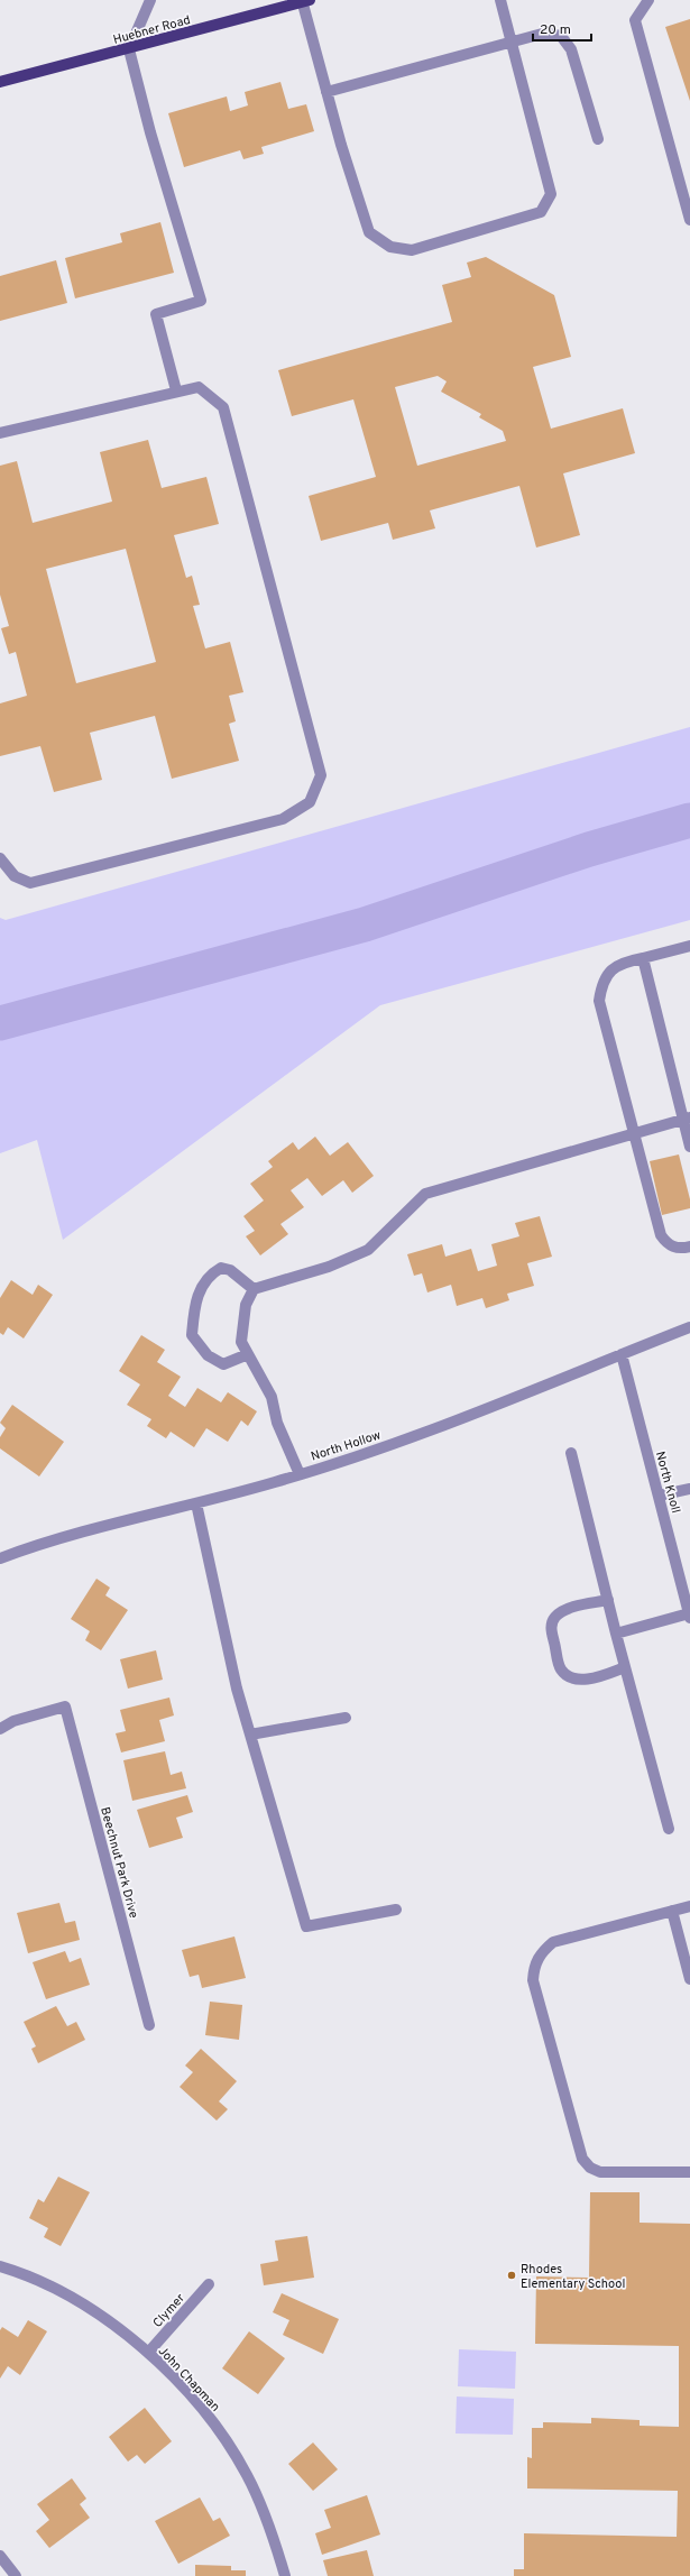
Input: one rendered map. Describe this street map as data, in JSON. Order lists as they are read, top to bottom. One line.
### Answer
{"streets":{"main road":["Huebner Road"],"street":["North Hollow","North Knoll","Beechnut Park Drive","Clymer","John Chapman"]},"crossings":[["North Hollow","North Knoll"],["Clymer","John Chapman"]],"places":["Rhodes Elementary School"],"scale_bar":"20 m"}
